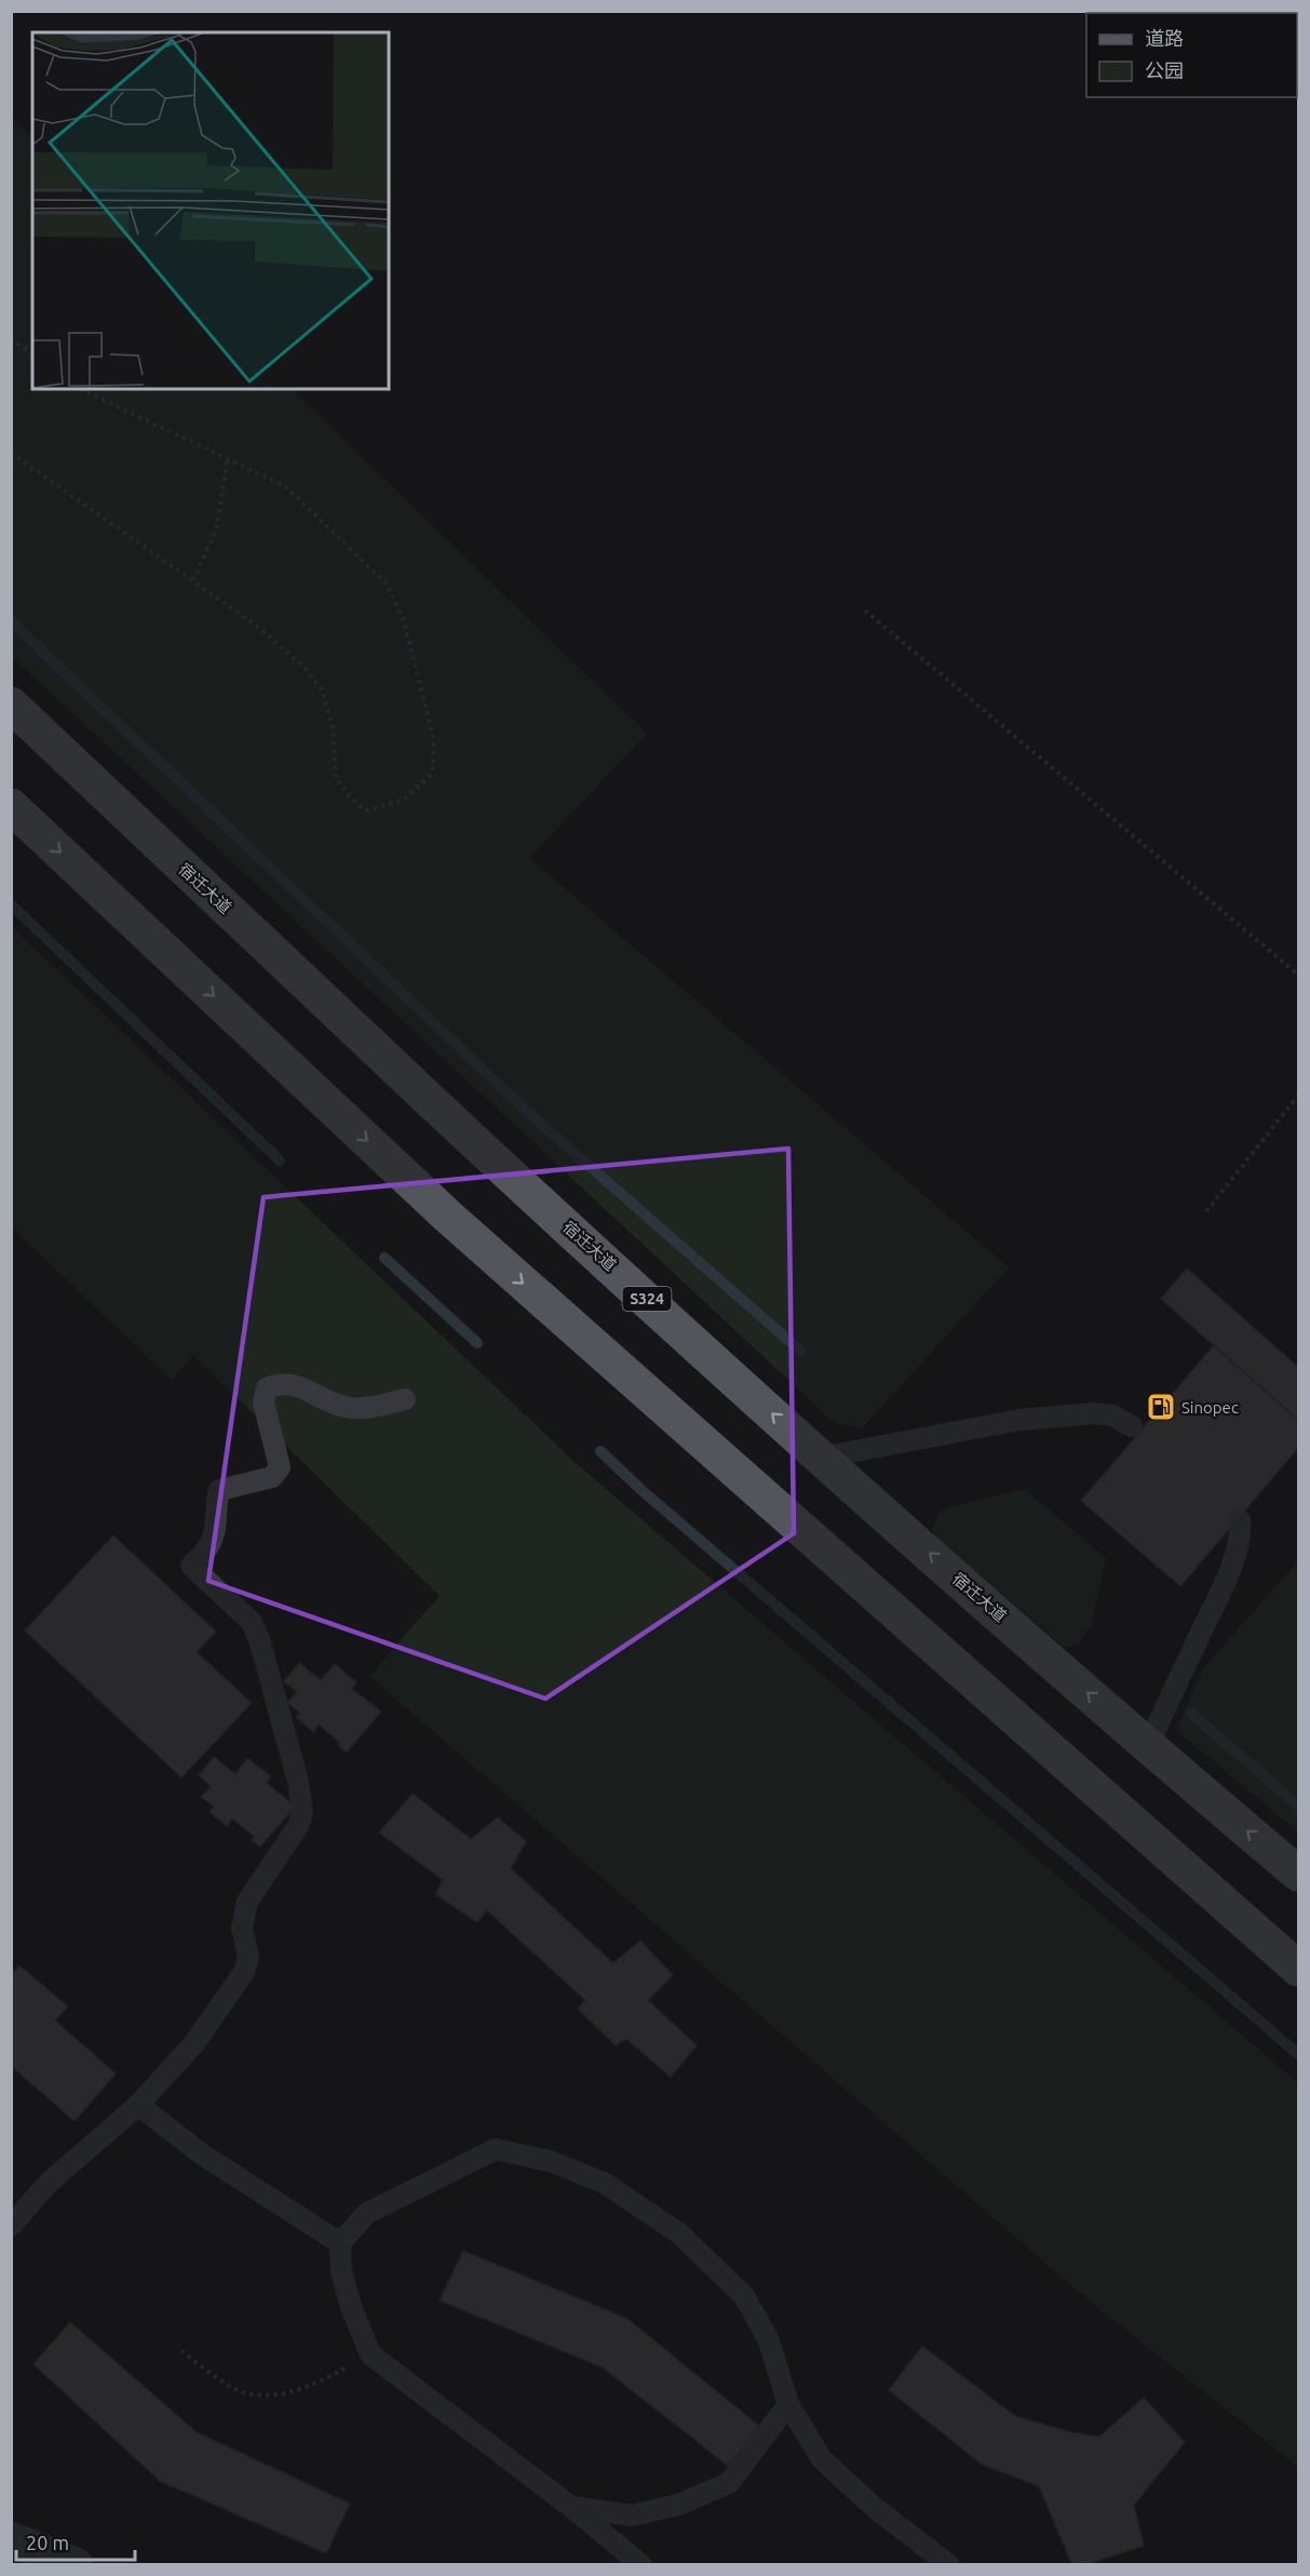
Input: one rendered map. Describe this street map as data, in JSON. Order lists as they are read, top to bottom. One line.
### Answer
{"streets":{"main road":["宿迁大道","S324"]},"places":{"fuel station":["Sinopec"]},"legend":["道路","公园"],"scale_bar":"20 m"}
